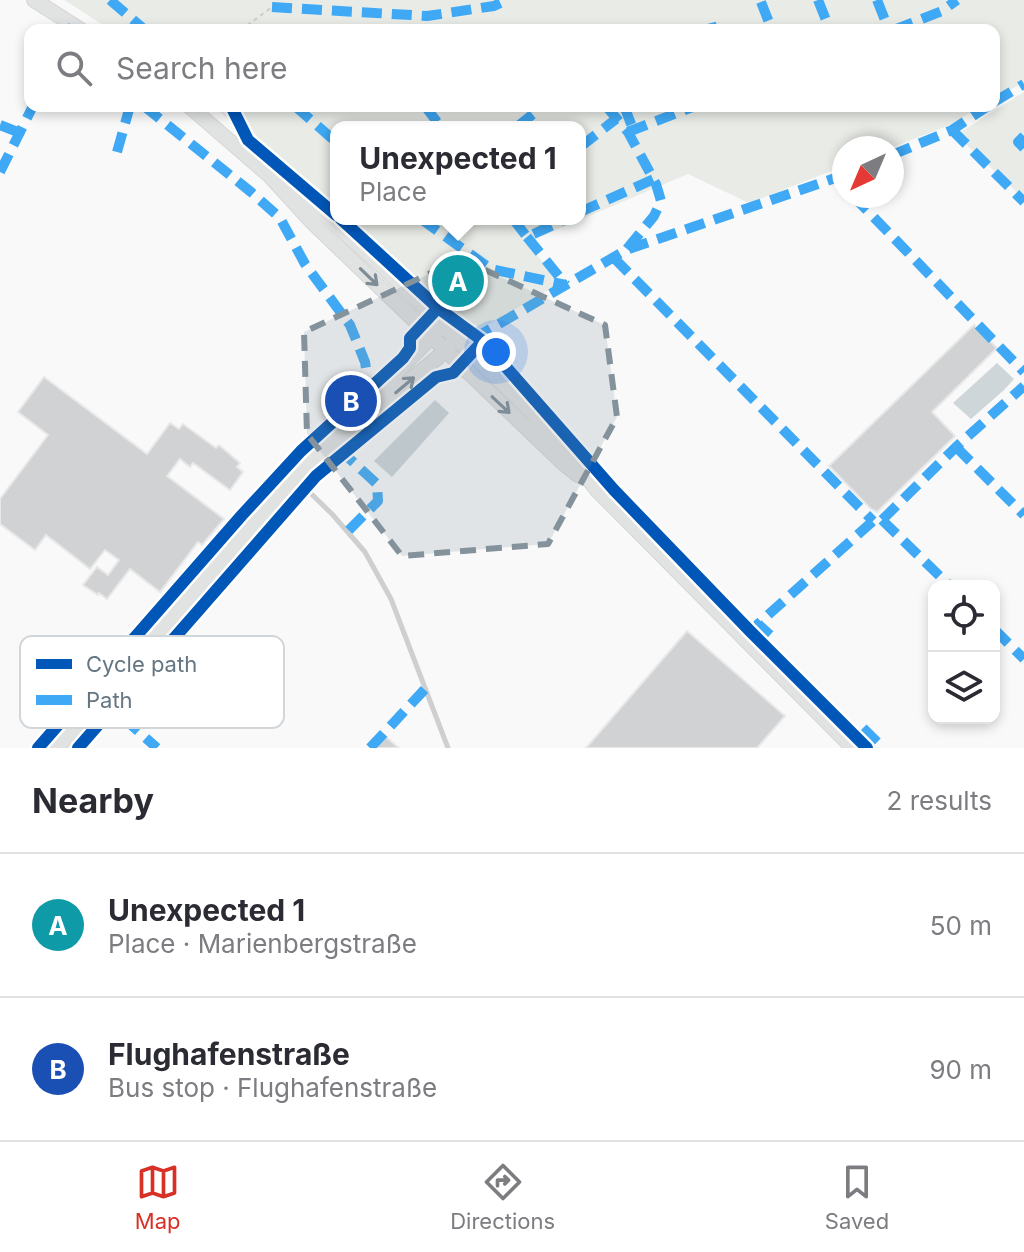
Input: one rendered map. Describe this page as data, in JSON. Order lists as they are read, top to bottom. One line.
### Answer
{"legend":["Cycle path","Path"],"north":"bottom left","page":{"search":"Search here","popup":["Unexpected 1","Place"],"pins":["A","B"],"heading":["Nearby","2 results"],"list":[{"mark":"A","name":"Unexpected 1","note":"Place · Marienbergstraße","value":"50 m"},{"mark":"B","name":"Flughafenstraße","note":"Bus stop · Flughafenstraße","value":"90 m"}],"nav":["Map","Directions","Saved"]}}
